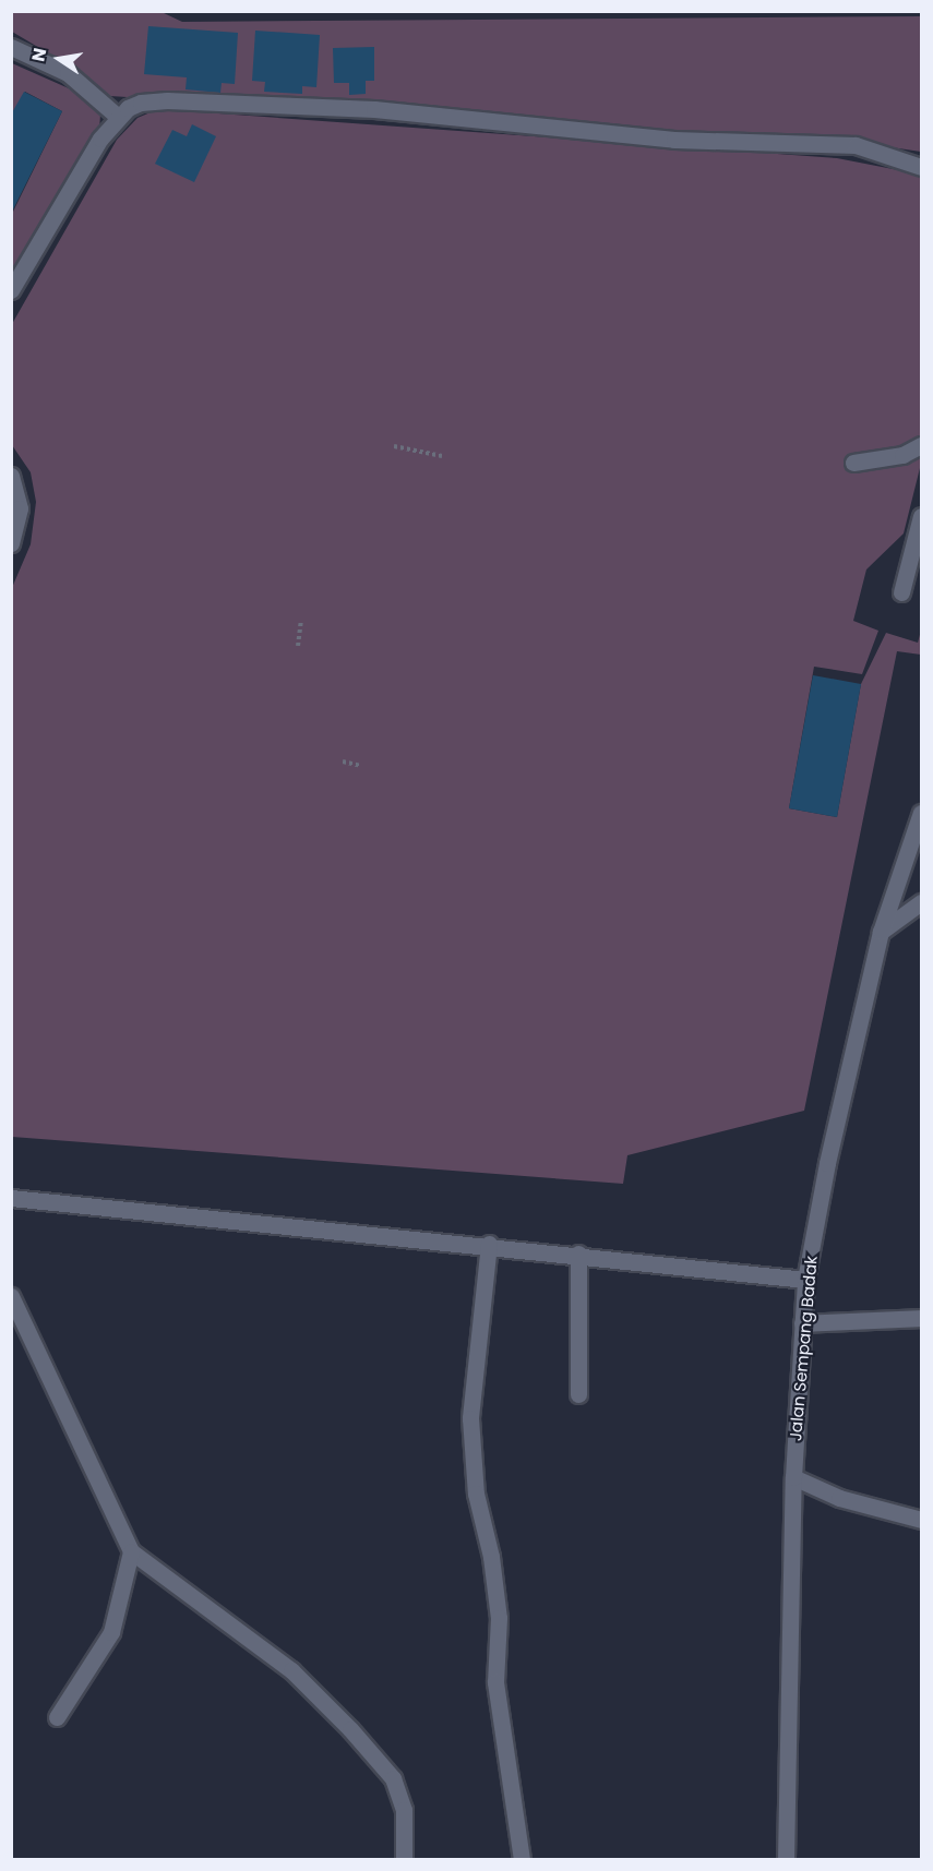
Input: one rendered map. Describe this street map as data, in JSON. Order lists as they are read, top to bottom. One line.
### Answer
{"streets":{"street":["Jalan Sempang Badak"]},"north":"left"}
